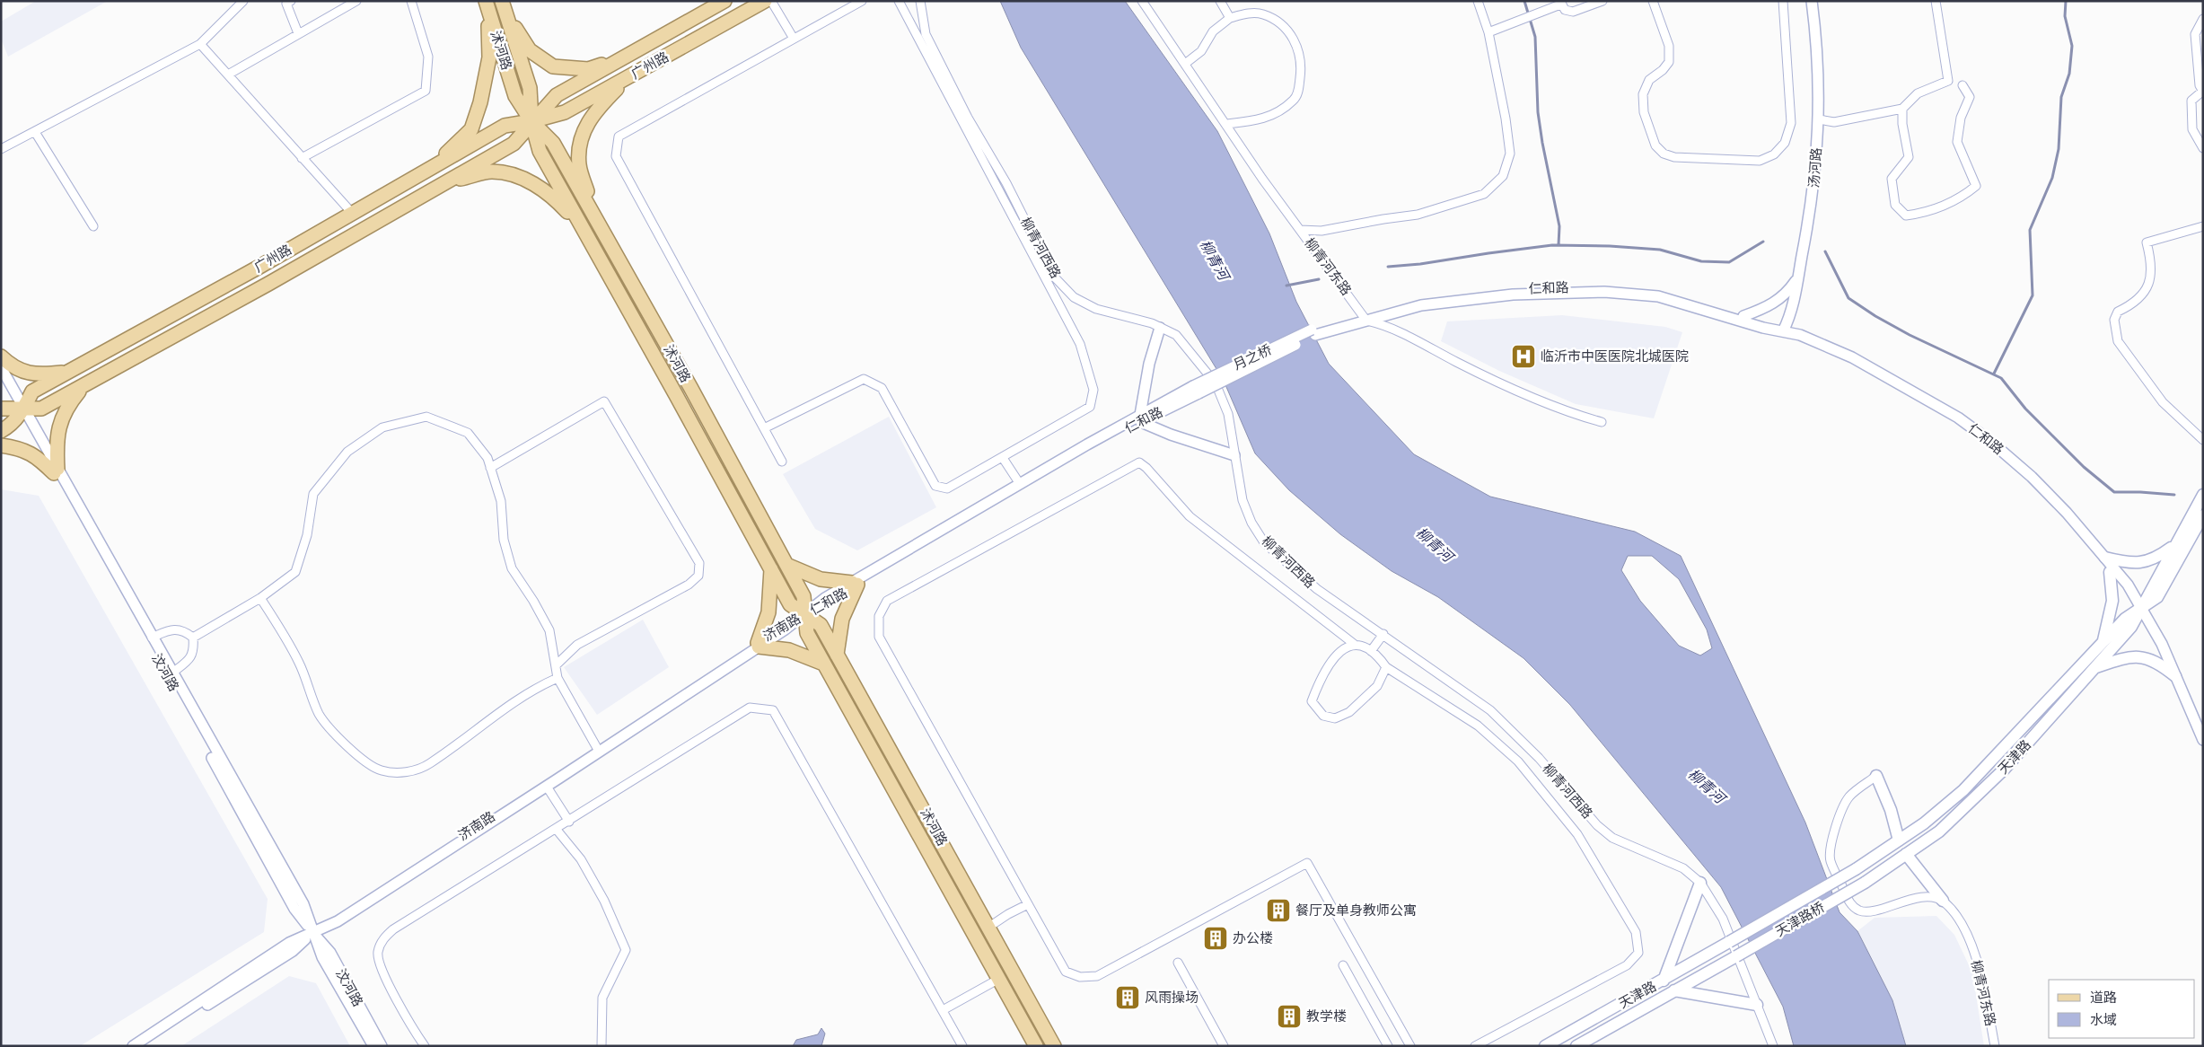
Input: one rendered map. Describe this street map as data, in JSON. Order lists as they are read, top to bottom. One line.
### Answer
{"streets":{"main road":["沭河路","广州路","天津路","天津路桥"],"street":["汤河路","柳青河西路","柳青河东路","仁和路","月之桥","济南路","汶河路"]},"crossings":[["沭河路","广州路"],["沭河路","仁和路"],["沭河路","济南路"],["广州路","汶河路"],["汤河路","仁和路"],["柳青河东路","仁和路"],["仁和路","月之桥"],["仁和路","济南路"],["仁和路","天津路"],["济南路","汶河路"],["天津路","天津路桥"]],"water":["柳青河"],"places":{"hospital":["临沂市中医医院北城医院"],"building":["餐厅及单身教师公寓","办公楼","风雨操场","教学楼"]},"legend":["道路","水域"]}
